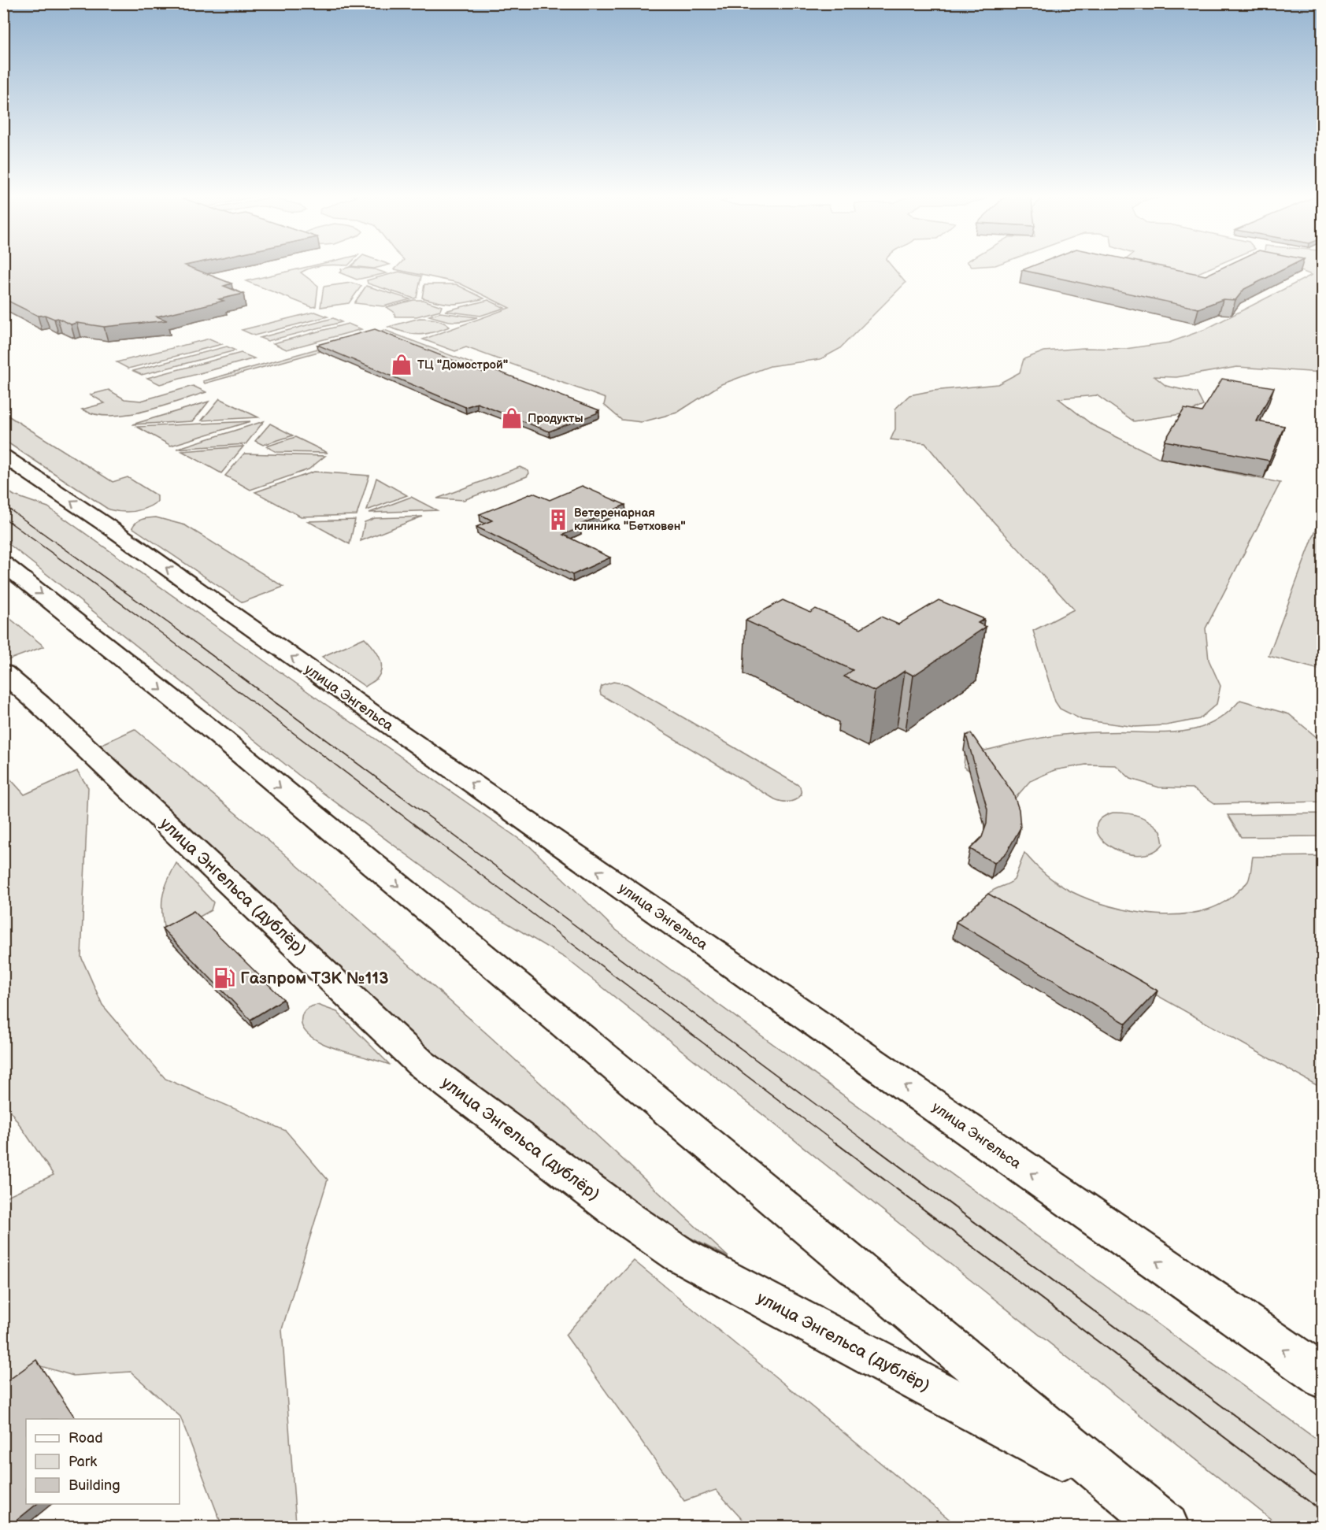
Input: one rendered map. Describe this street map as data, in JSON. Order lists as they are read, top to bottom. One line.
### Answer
{"streets":{"main road":["улица Энгельса","улица Энгельса (дублёр)"]},"places":{"shop":["ТЦ \"Домострой\"","Продукты"],"building":["Ветеренарная клиника \"Бетховен\""],"fuel station":["Газпром ТЗК №113"]},"legend":["Road","Park","Building"]}
